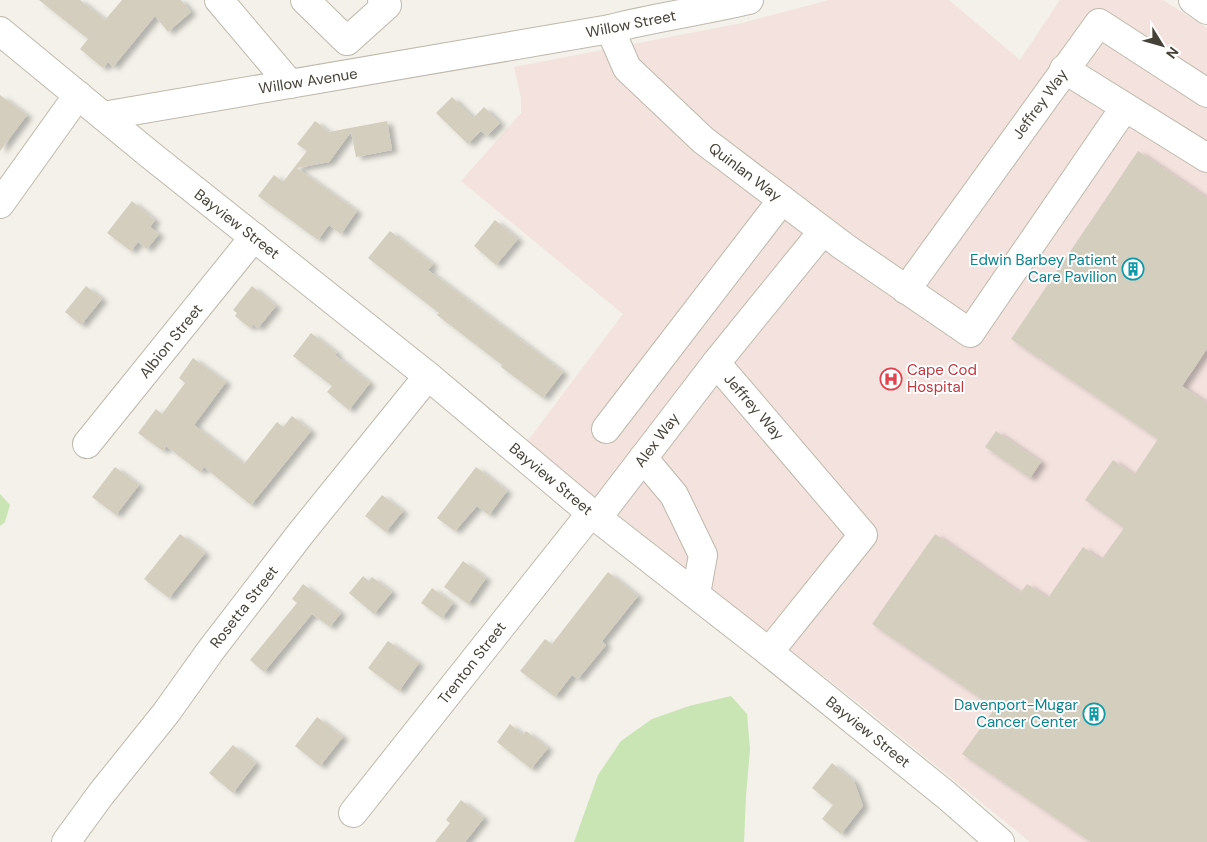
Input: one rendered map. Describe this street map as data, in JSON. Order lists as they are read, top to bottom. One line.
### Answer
{"streets":{"street":["Willow Street","Willow Avenue","Jeffrey Way","Quinlan Way","Bayview Street","Albion Street","Alex Way","Rosetta Street","Trenton Street"]},"crossings":[["Willow Street","Willow Avenue"],["Willow Street","Quinlan Way"],["Willow Avenue","Bayview Street"],["Jeffrey Way","Quinlan Way"],["Jeffrey Way","Bayview Street"],["Jeffrey Way","Alex Way"],["Bayview Street","Albion Street"],["Bayview Street","Alex Way"],["Bayview Street","Rosetta Street"],["Bayview Street","Trenton Street"],["Alex Way","Trenton Street"]],"places":{"building":["Edwin Barbey Patient Care Pavilion","Davenport-Mugar Cancer Center"],"hospital":["Cape Cod Hospital"]},"north":"bottom right"}
